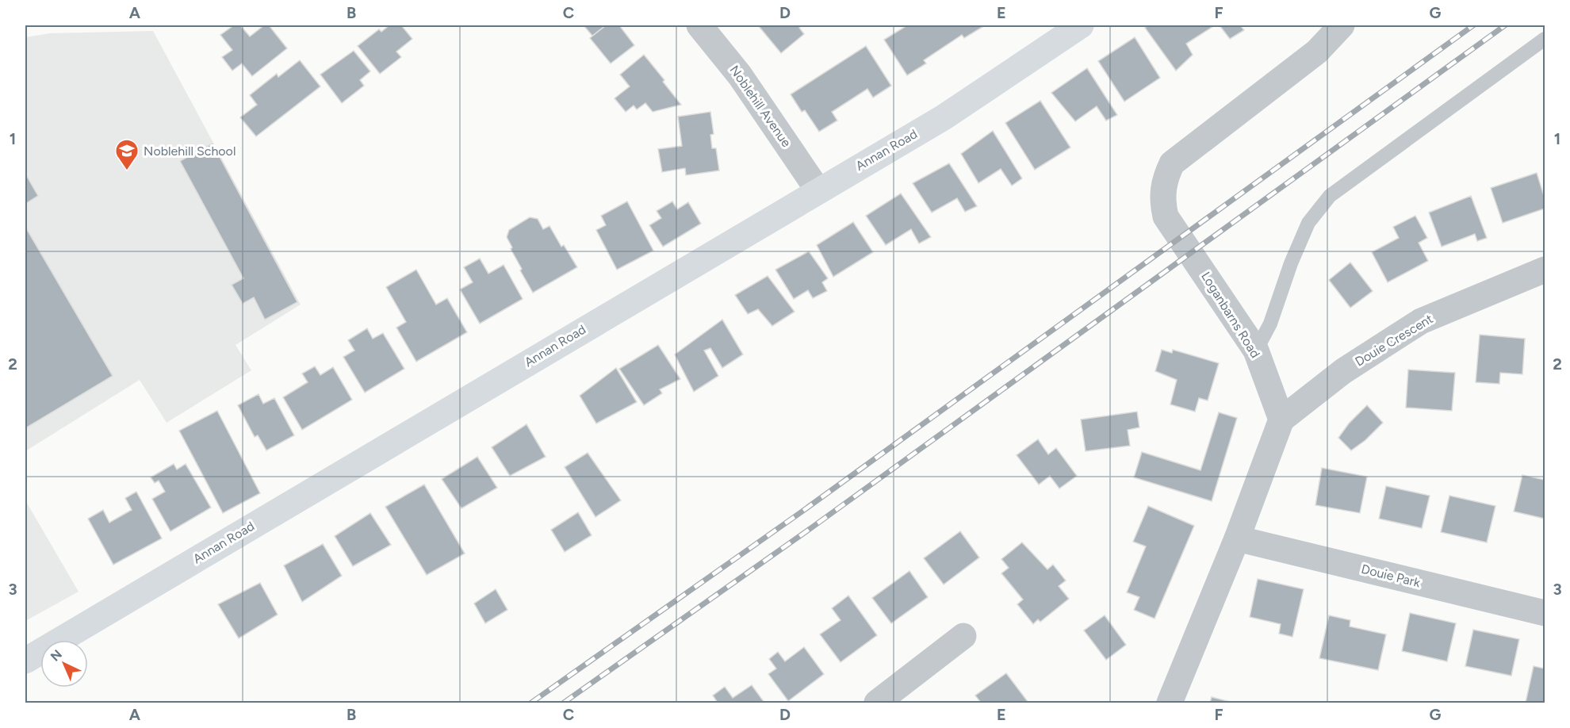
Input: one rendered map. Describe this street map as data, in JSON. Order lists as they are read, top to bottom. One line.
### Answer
{"streets":{"main road":["Annan Road"],"street":["Noblehill Avenue","Loganbarns Road","Douie Crescent","Douie Park"]},"crossings":[["Noblehill Avenue","Annan Road"],["Loganbarns Road","Douie Crescent"]],"places":{"school or university":["Noblehill School"]},"north":"top left","grid":{"columns":["A","B","C","D","E","F","G"],"rows":["1","2","3"]}}
